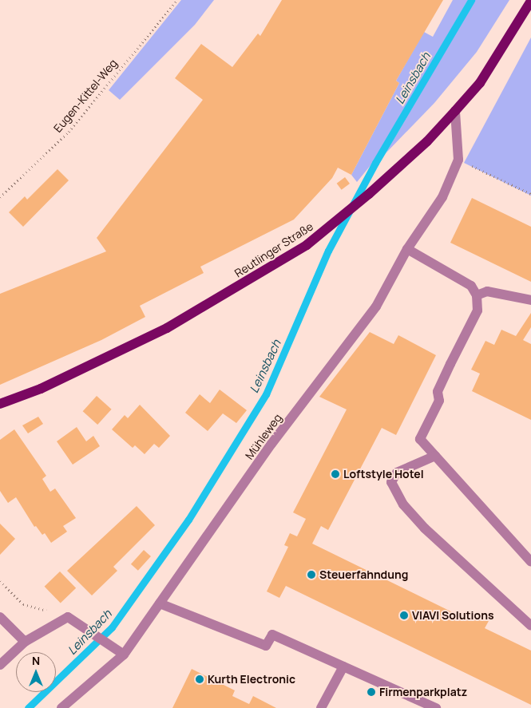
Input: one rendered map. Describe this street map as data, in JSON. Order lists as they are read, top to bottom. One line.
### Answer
{"streets":{"main road":["Reutlinger Straße"],"street":["Mühleweg"],"path":["Eugen-Kittel-Weg"]},"crossings":[["Reutlinger Straße","Mühleweg"]],"water":["Leinsbach"],"places":["Loftstyle Hotel","Steuerfahndung","VIAVI Solutions","Kurth Electronic","Firmenparkplatz"],"north":"top"}
